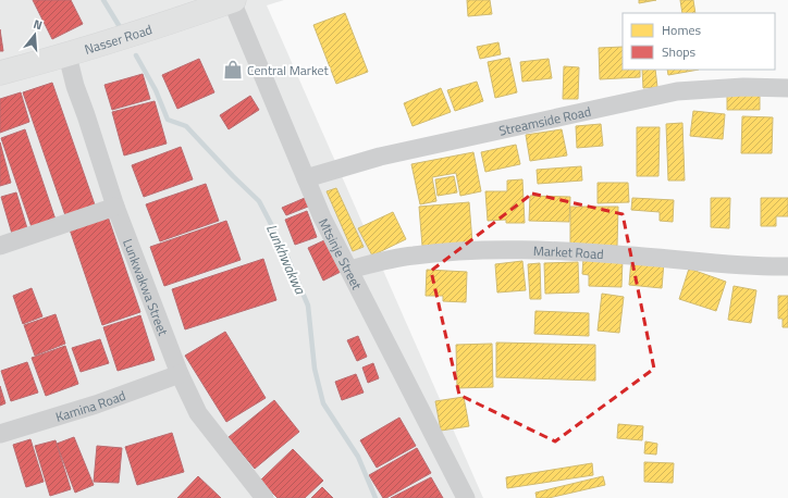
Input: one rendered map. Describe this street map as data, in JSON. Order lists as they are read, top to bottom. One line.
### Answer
{"streets":{"street":["Nasser Road","Streamside Road","Market Road","Mtsinje Street","Lunkwakwa Street","Kamina Road"]},"crossings":[["Nasser Road","Mtsinje Street"],["Nasser Road","Lunkwakwa Street"],["Streamside Road","Mtsinje Street"],["Market Road","Mtsinje Street"],["Lunkwakwa Street","Kamina Road"]],"water":["Lunkhwakwa"],"places":{"shop":["Central Market"]},"legend":["Homes","Shops"],"north":"top"}
